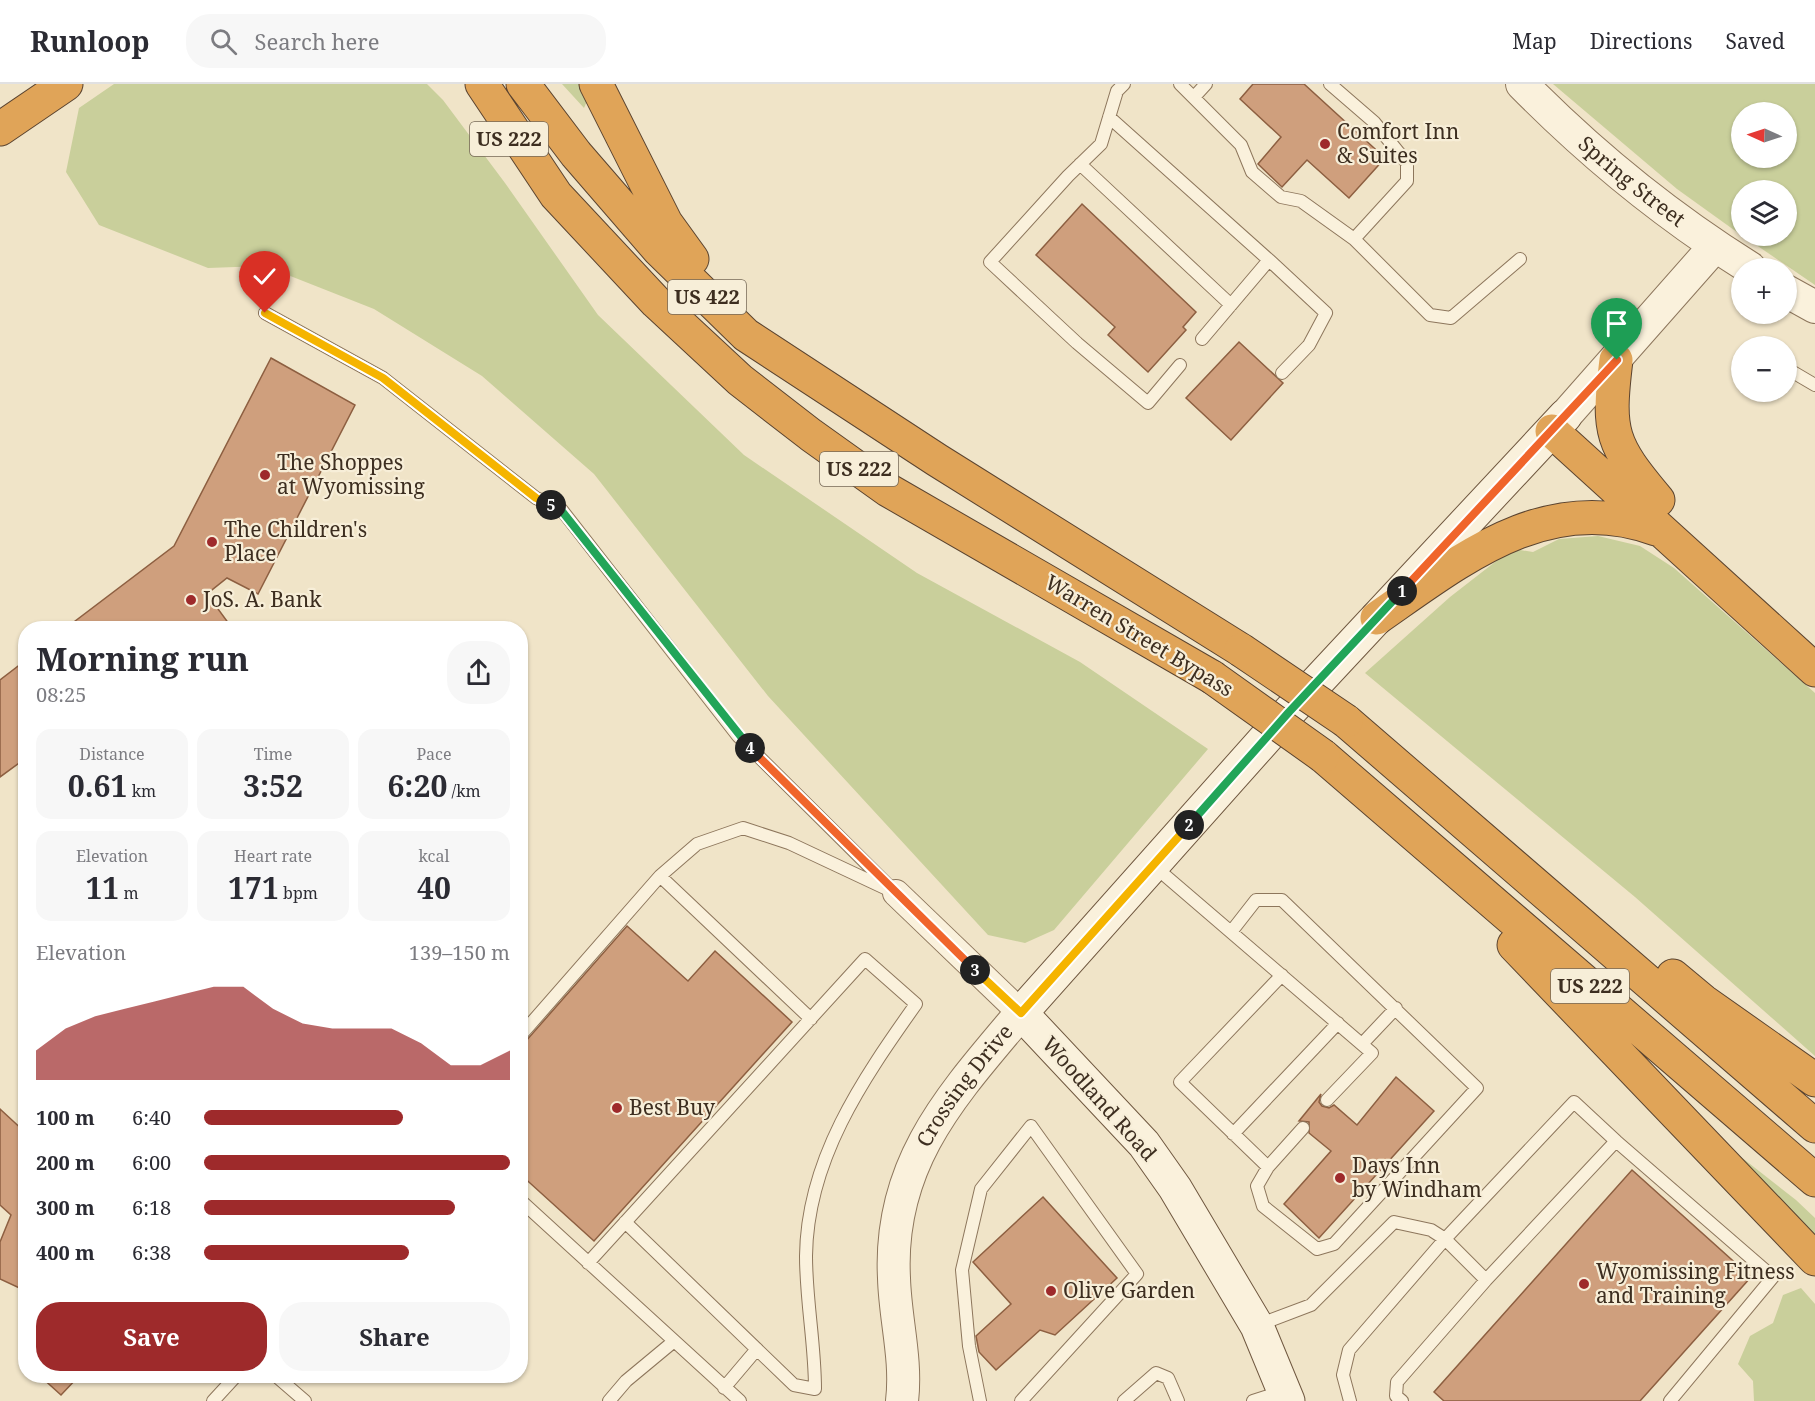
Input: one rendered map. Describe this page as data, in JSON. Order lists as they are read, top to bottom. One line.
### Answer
{"streets":{"highway":["US 222","US 422","Warren Street Bypass"],"main road":["Crossing Drive","Woodland Road"],"street":["Spring Street"]},"crossings":[["US 222","Warren Street Bypass"],["Spring Street","Crossing Drive"],["Crossing Drive","Woodland Road"]],"places":["Comfort Inn & Suites","The Shoppes at Wyomissing","The Children's Place","JoS. A. Bank","Best Buy","Days Inn by Windham","Wyomissing Fitness and Training","Olive Garden"],"north":"left","page":{"header":"Runloop","search":"Search here","nav":["Map","Directions","Saved"],"map_buttons":["+","−"],"pins":["5","1","4","2","3"],"heading":["Morning run","08:25"],"stats":[["Distance","0.61 km"],["Time","3:52"],["Pace","6:20 /km"],["Elevation","11 m"],["Heart rate","171 bpm"],["kcal","40"]],"chart":["Elevation","139–150 m"],"list":[{"name":"100 m","note":"6:40"},{"name":"200 m","note":"6:00"},{"name":"300 m","note":"6:18"},{"name":"400 m","note":"6:38"}],"buttons":["Save","Share"]}}
